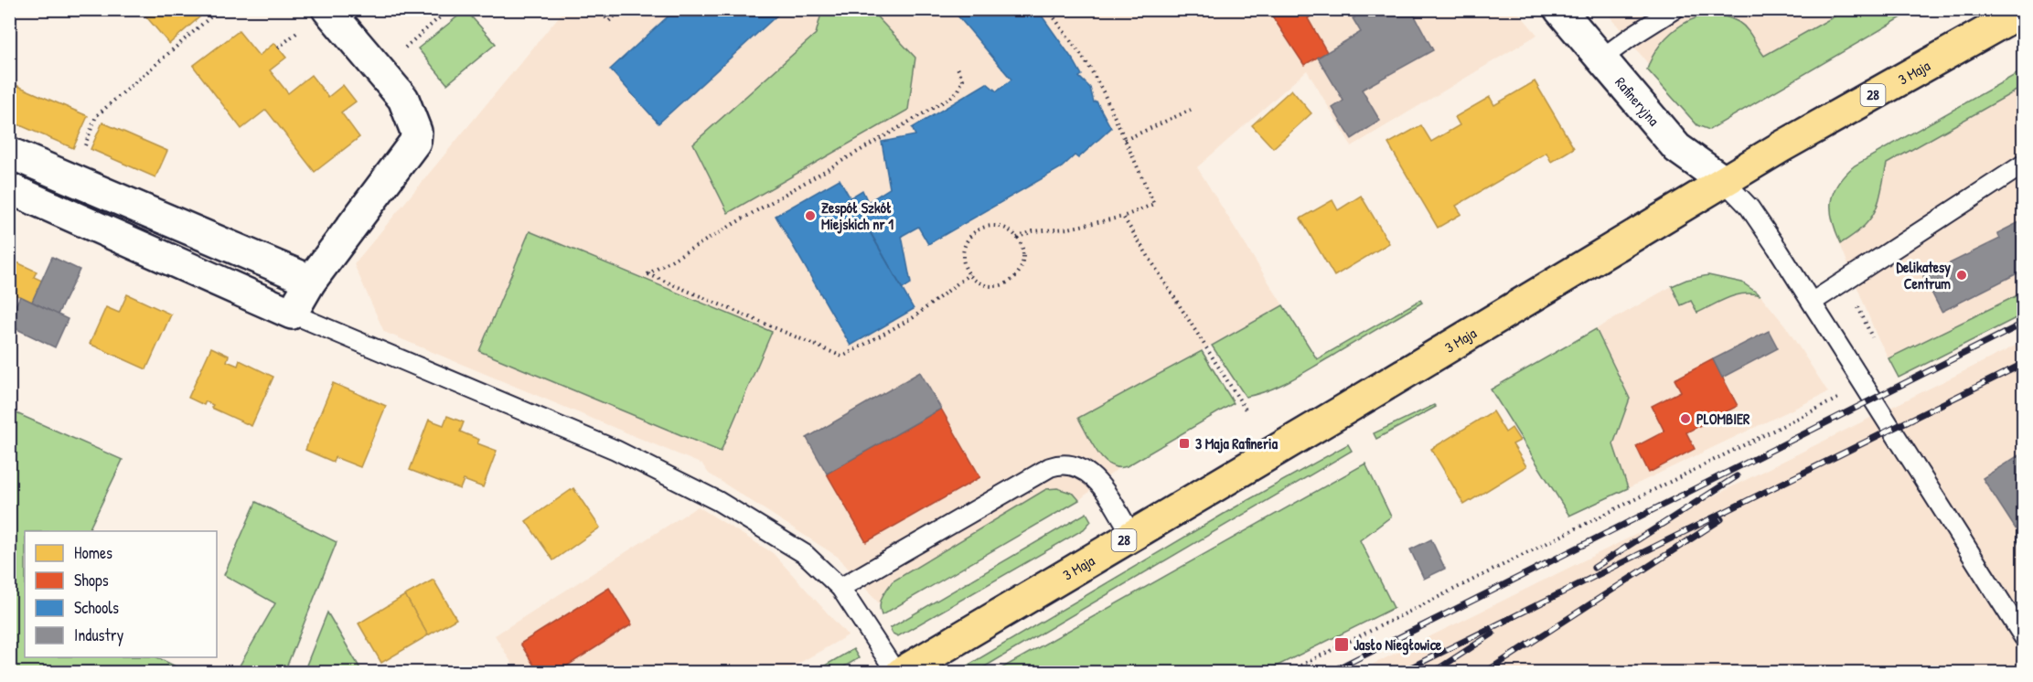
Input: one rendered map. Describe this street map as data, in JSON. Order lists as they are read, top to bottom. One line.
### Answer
{"streets":{"main road":["3 Maja","28"],"street":["Rafineryjna"]},"crossings":[["3 Maja","Rafineryjna"]],"places":{"other":["Zespół Szkół Miejskich nr 1","Delikatesy Centrum","PLOMBIER"],"transit":["3 Maja Rafineria","Jasło Niegłowice"]},"legend":["Homes","Shops","Schools","Industry"]}
